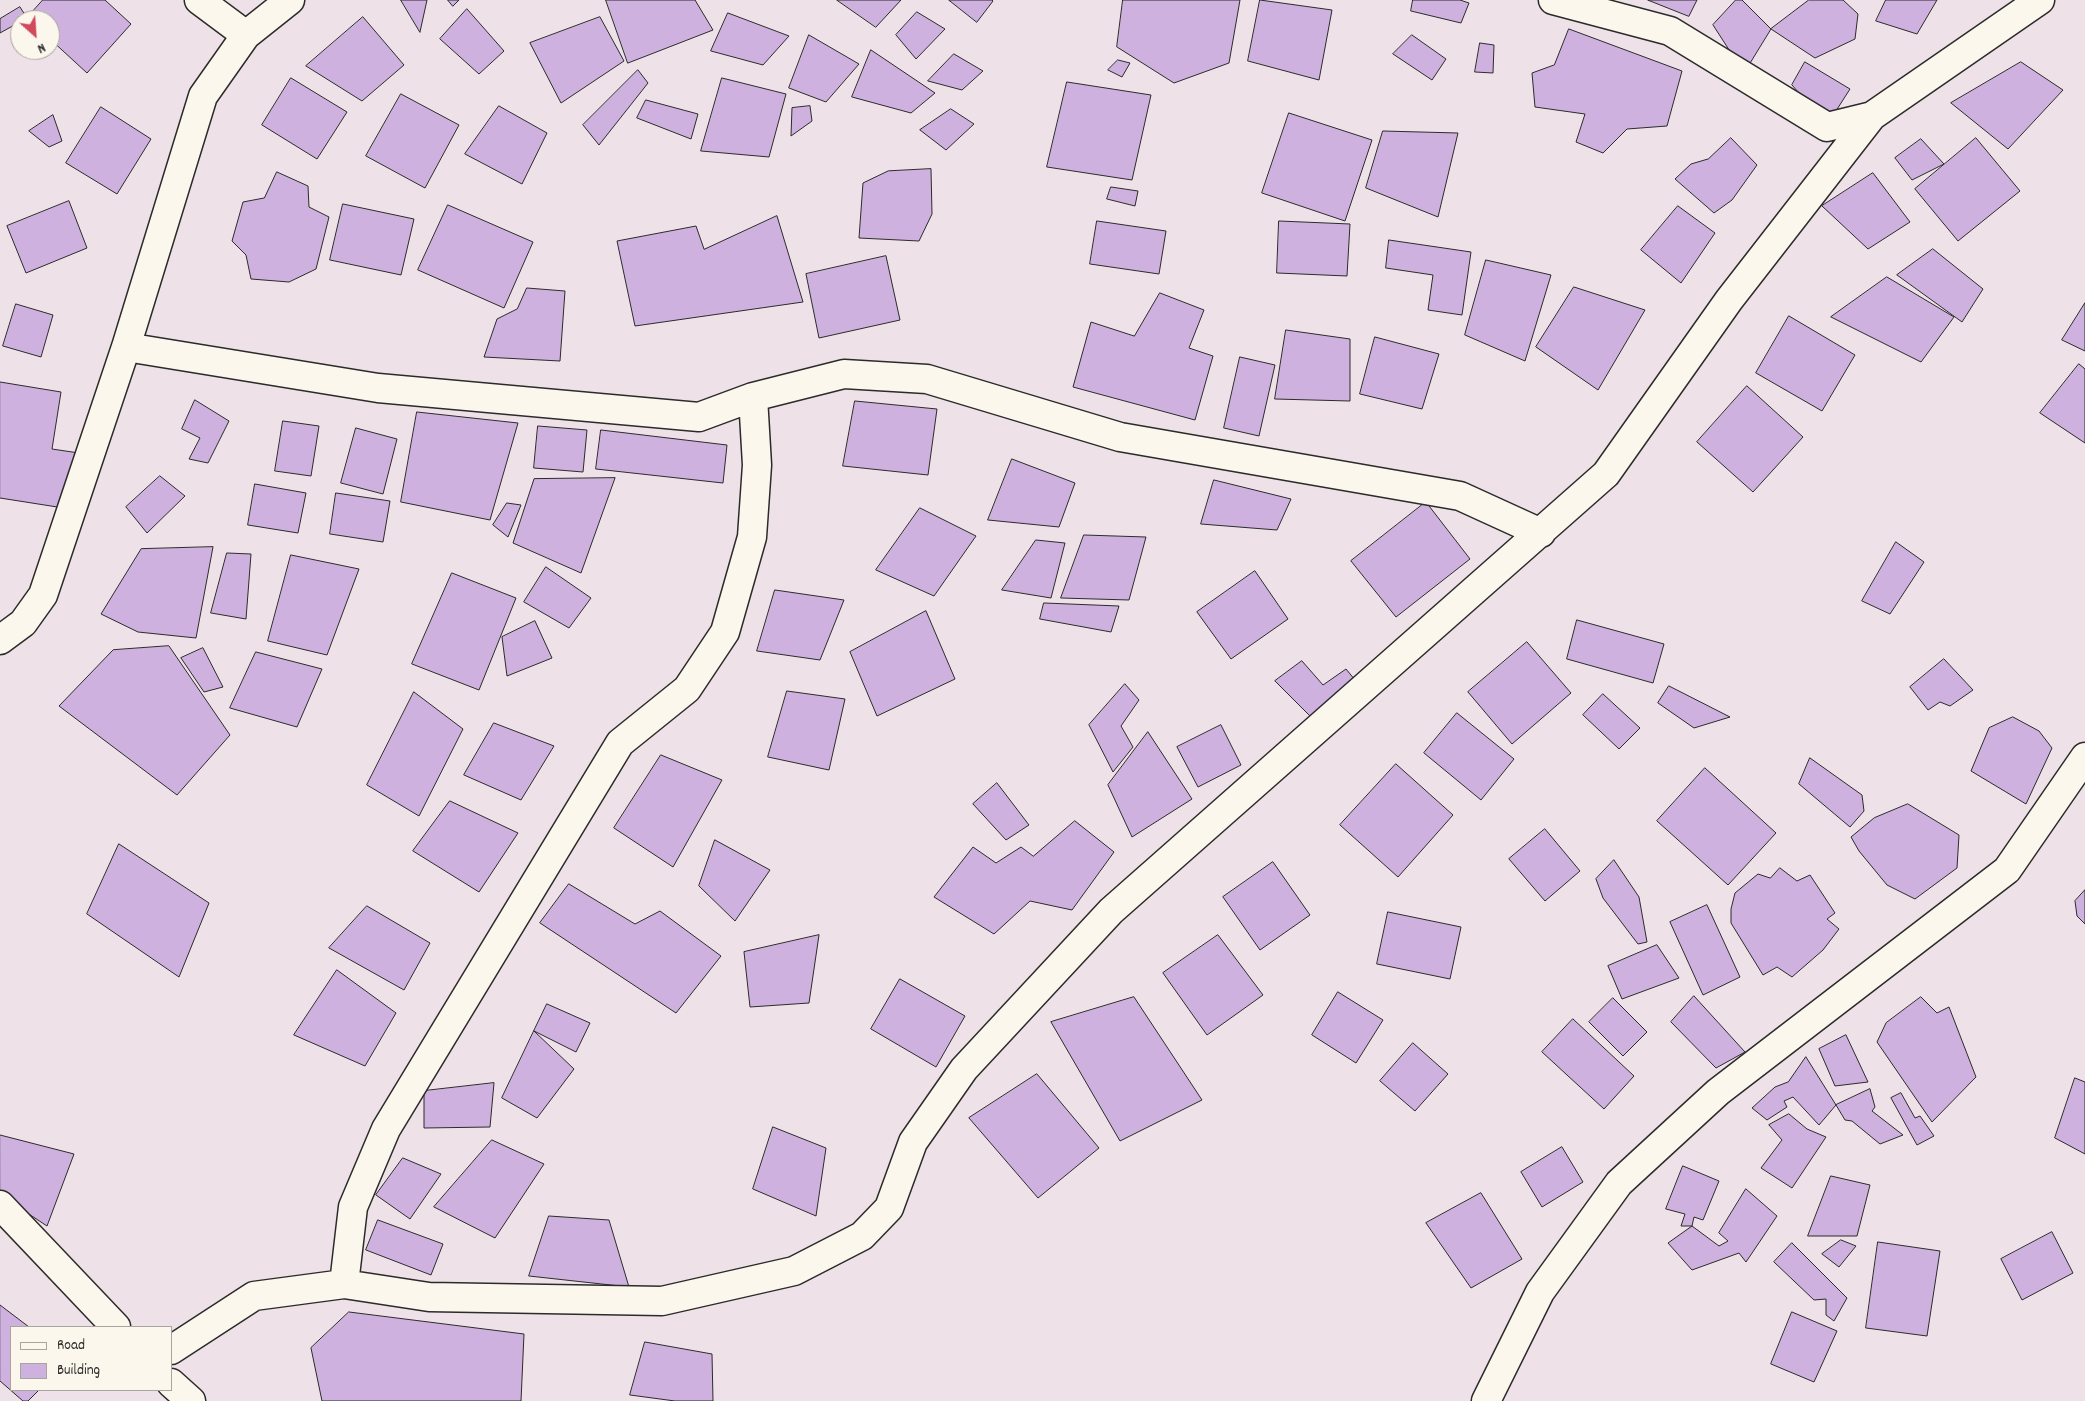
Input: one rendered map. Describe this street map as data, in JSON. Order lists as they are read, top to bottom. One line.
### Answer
{"legend":["Road","Building"],"north":"bottom right"}
